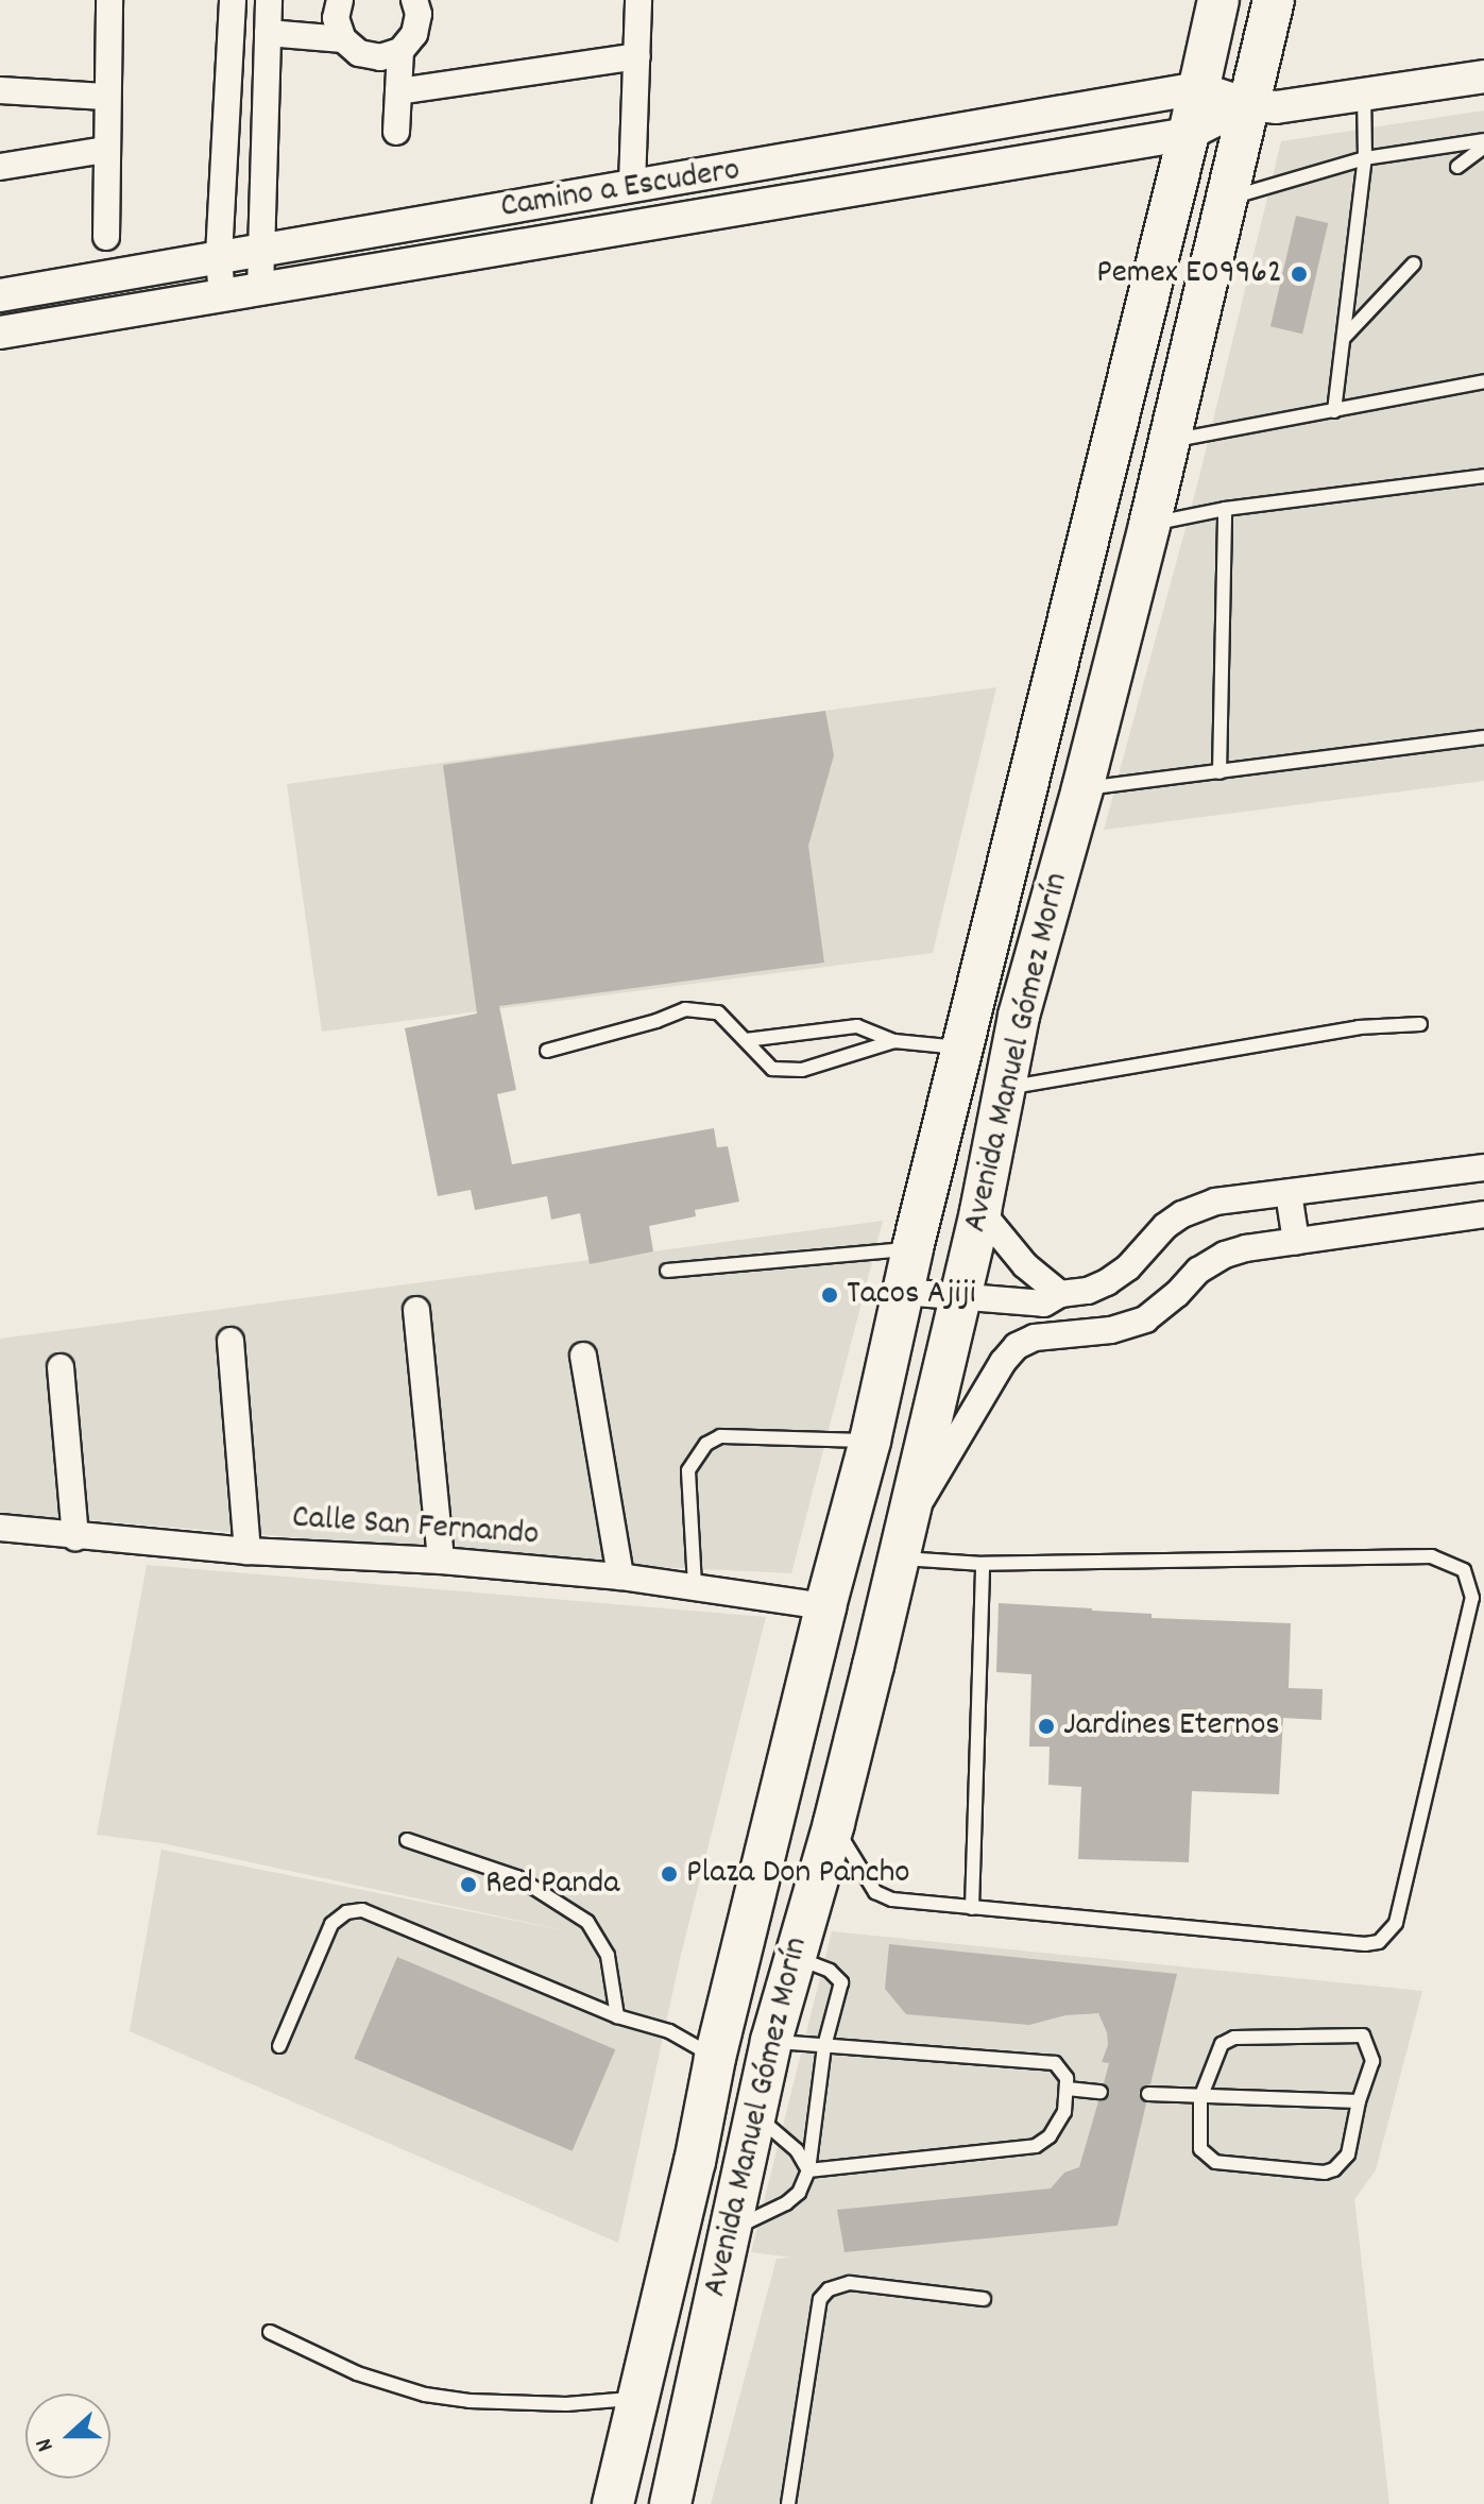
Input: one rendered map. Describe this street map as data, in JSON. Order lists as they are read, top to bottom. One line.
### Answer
{"streets":{"main road":["Avenida Manuel Gómez Morín"],"street":["Camino a Escudero","Calle San Fernando"]},"crossings":[["Camino a Escudero","Avenida Manuel Gómez Morín"],["Avenida Manuel Gómez Morín","Calle San Fernando"]],"places":["Pemex E09962","Tacos Ajiji","Jardines Eternos","Plaza Don Pancho","Red Panda"],"north":"left"}
